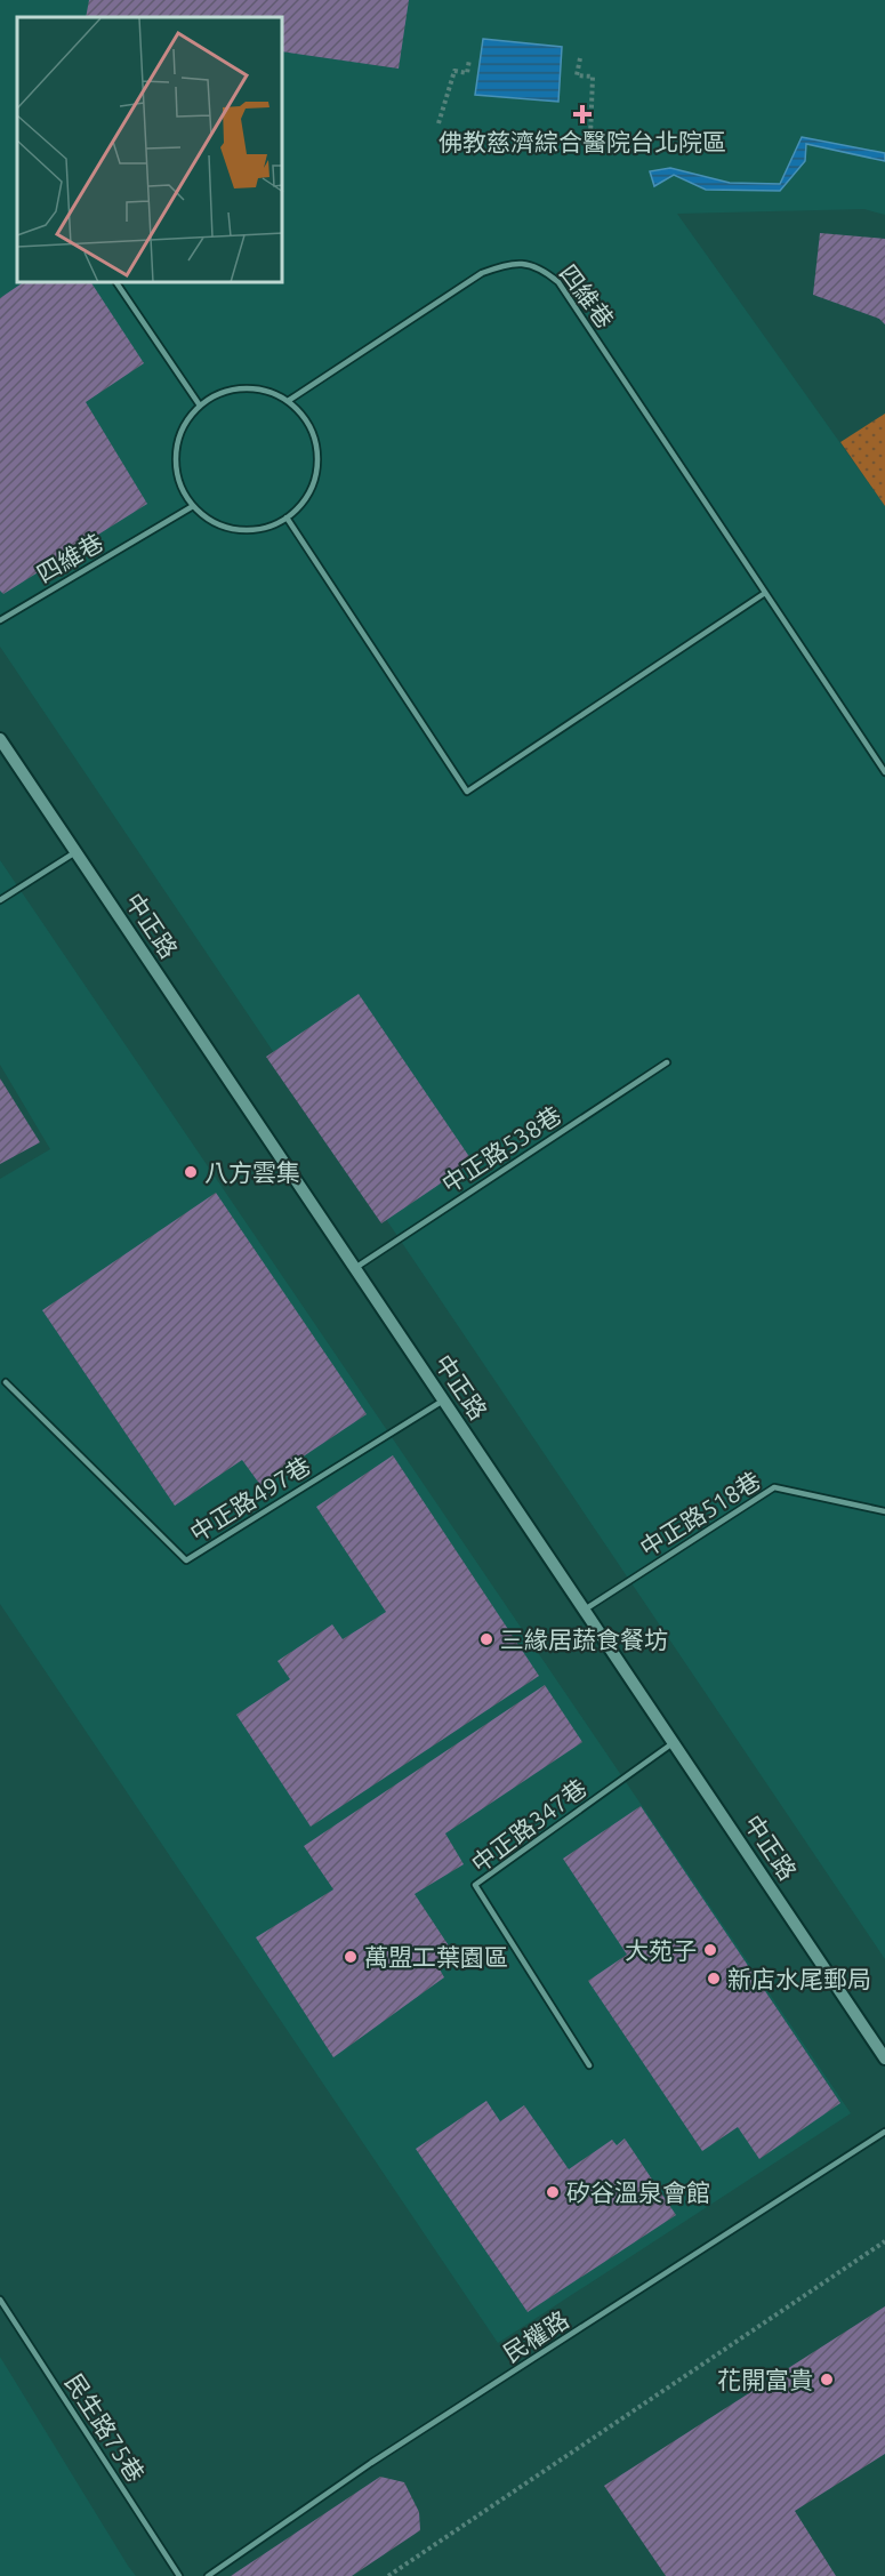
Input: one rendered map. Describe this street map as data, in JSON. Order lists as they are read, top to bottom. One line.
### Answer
{"streets":{"street":["中正路"],"lane":["四維巷","中正路538巷","中正路497巷","中正路518巷","中正路347巷","民權路","民生路75巷"]},"crossings":[["中正路","中正路538巷"],["中正路","中正路497巷"],["中正路","中正路518巷"],["中正路","中正路347巷"]],"places":{"health":["佛教慈濟綜合醫院台北院區"],"other":["八方雲集","三緣居蔬食餐坊","大苑子","萬盟工葉園區","新店水尾郵局","矽谷溫泉會館","花開富貴"]}}
